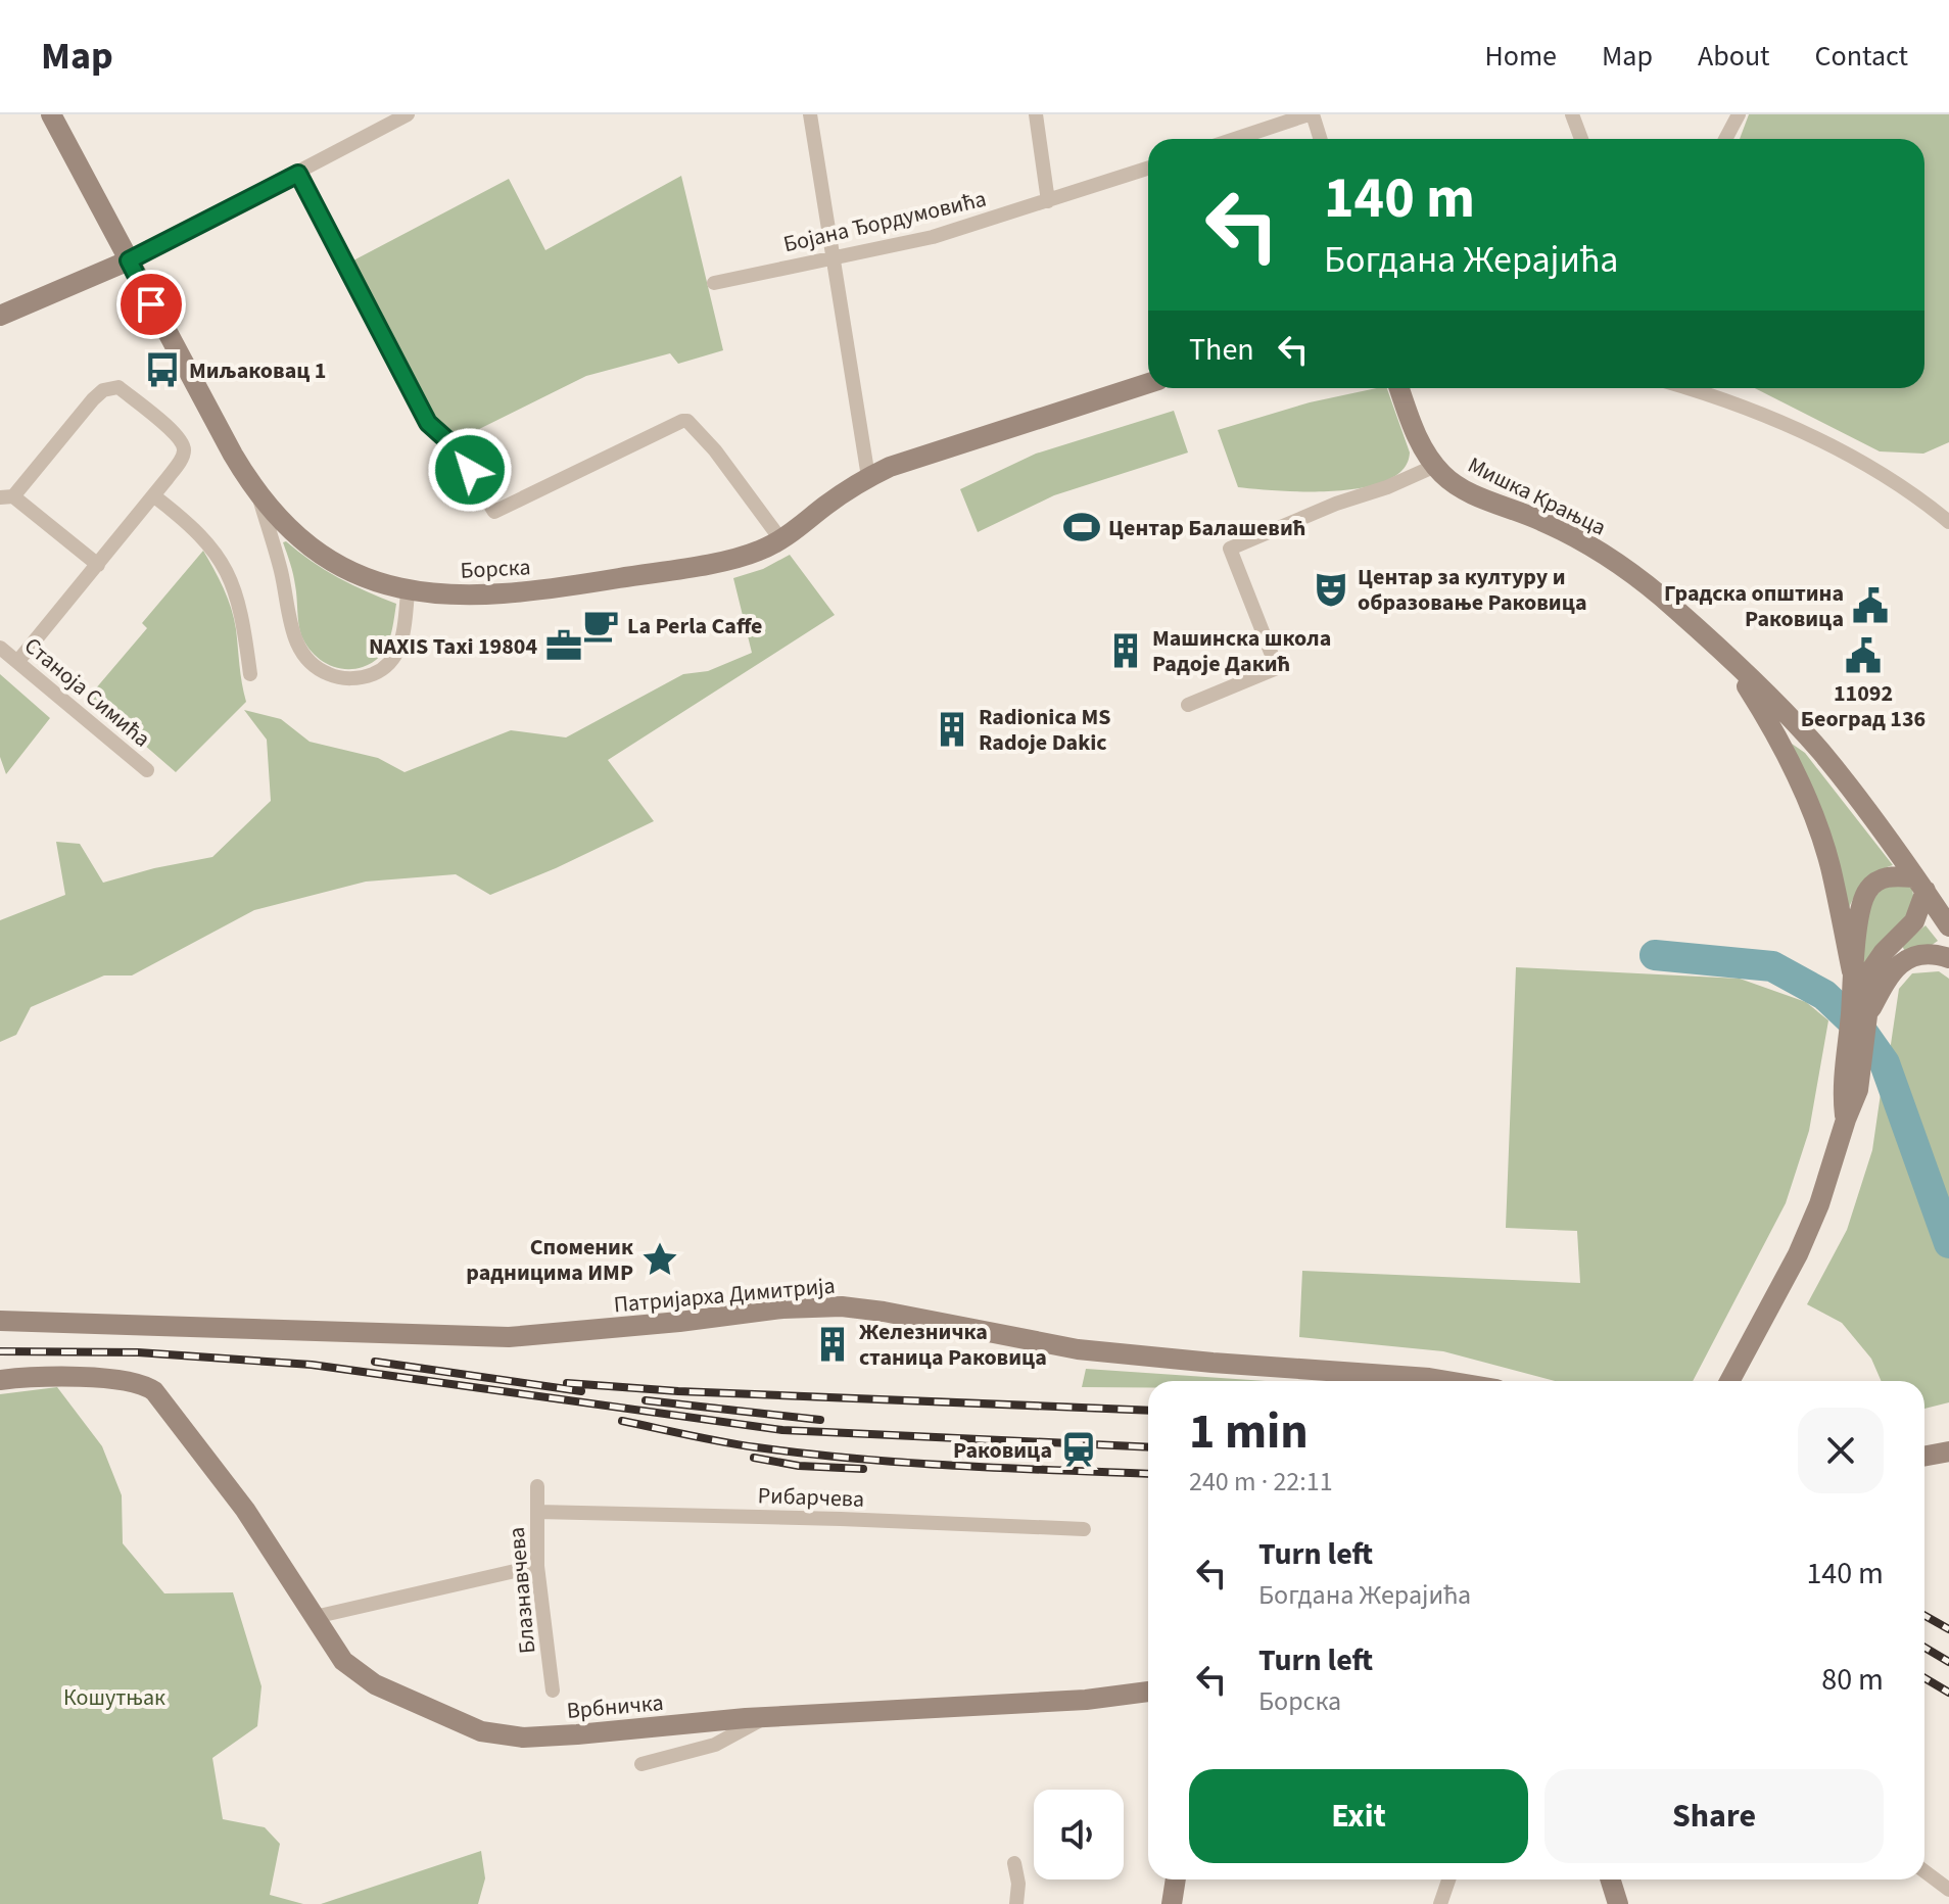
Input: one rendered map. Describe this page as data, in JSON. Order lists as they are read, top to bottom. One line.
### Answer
{"streets":{"main road":["Мишка Крањца","Борска","Патријарха Димитрија","Врбничка"],"street":["Бојана Ђордумовића","Станоја Симића","Рибарчева","Блазнавчева"]},"crossings":[["Рибарчева","Блазнавчева"]],"parks":["Кошутњак"],"places":{"bus stop":["Миљаковац 1"],"sports":["Центар Балашевић"],"theatre":["Центар за културу и образовање Раковица"],"public building":["Градска општина Раковица","11092 Београд 136"],"cafe":["La Perla Caffe"],"office":["NAXIS Taxi 19804"],"building":["Машинска школа Радоје Дакић","Radionica MS Radoje Dakic","Железничка станица Раковица"],"place":["Споменик радницима ИМР"],"station":["Раковица"]},"page":{"header":"Map","nav":["Home","Map","About","Contact"],"turn":["140 m","Богдана Жерајића"],"then":"Then","heading":["1 min","240 m · 22:11"],"list":[{"name":"Turn left","note":"Богдана Жерајића","value":"140 m"},{"name":"Turn left","note":"Борска","value":"80 m"}],"buttons":["Exit","Share"]}}
